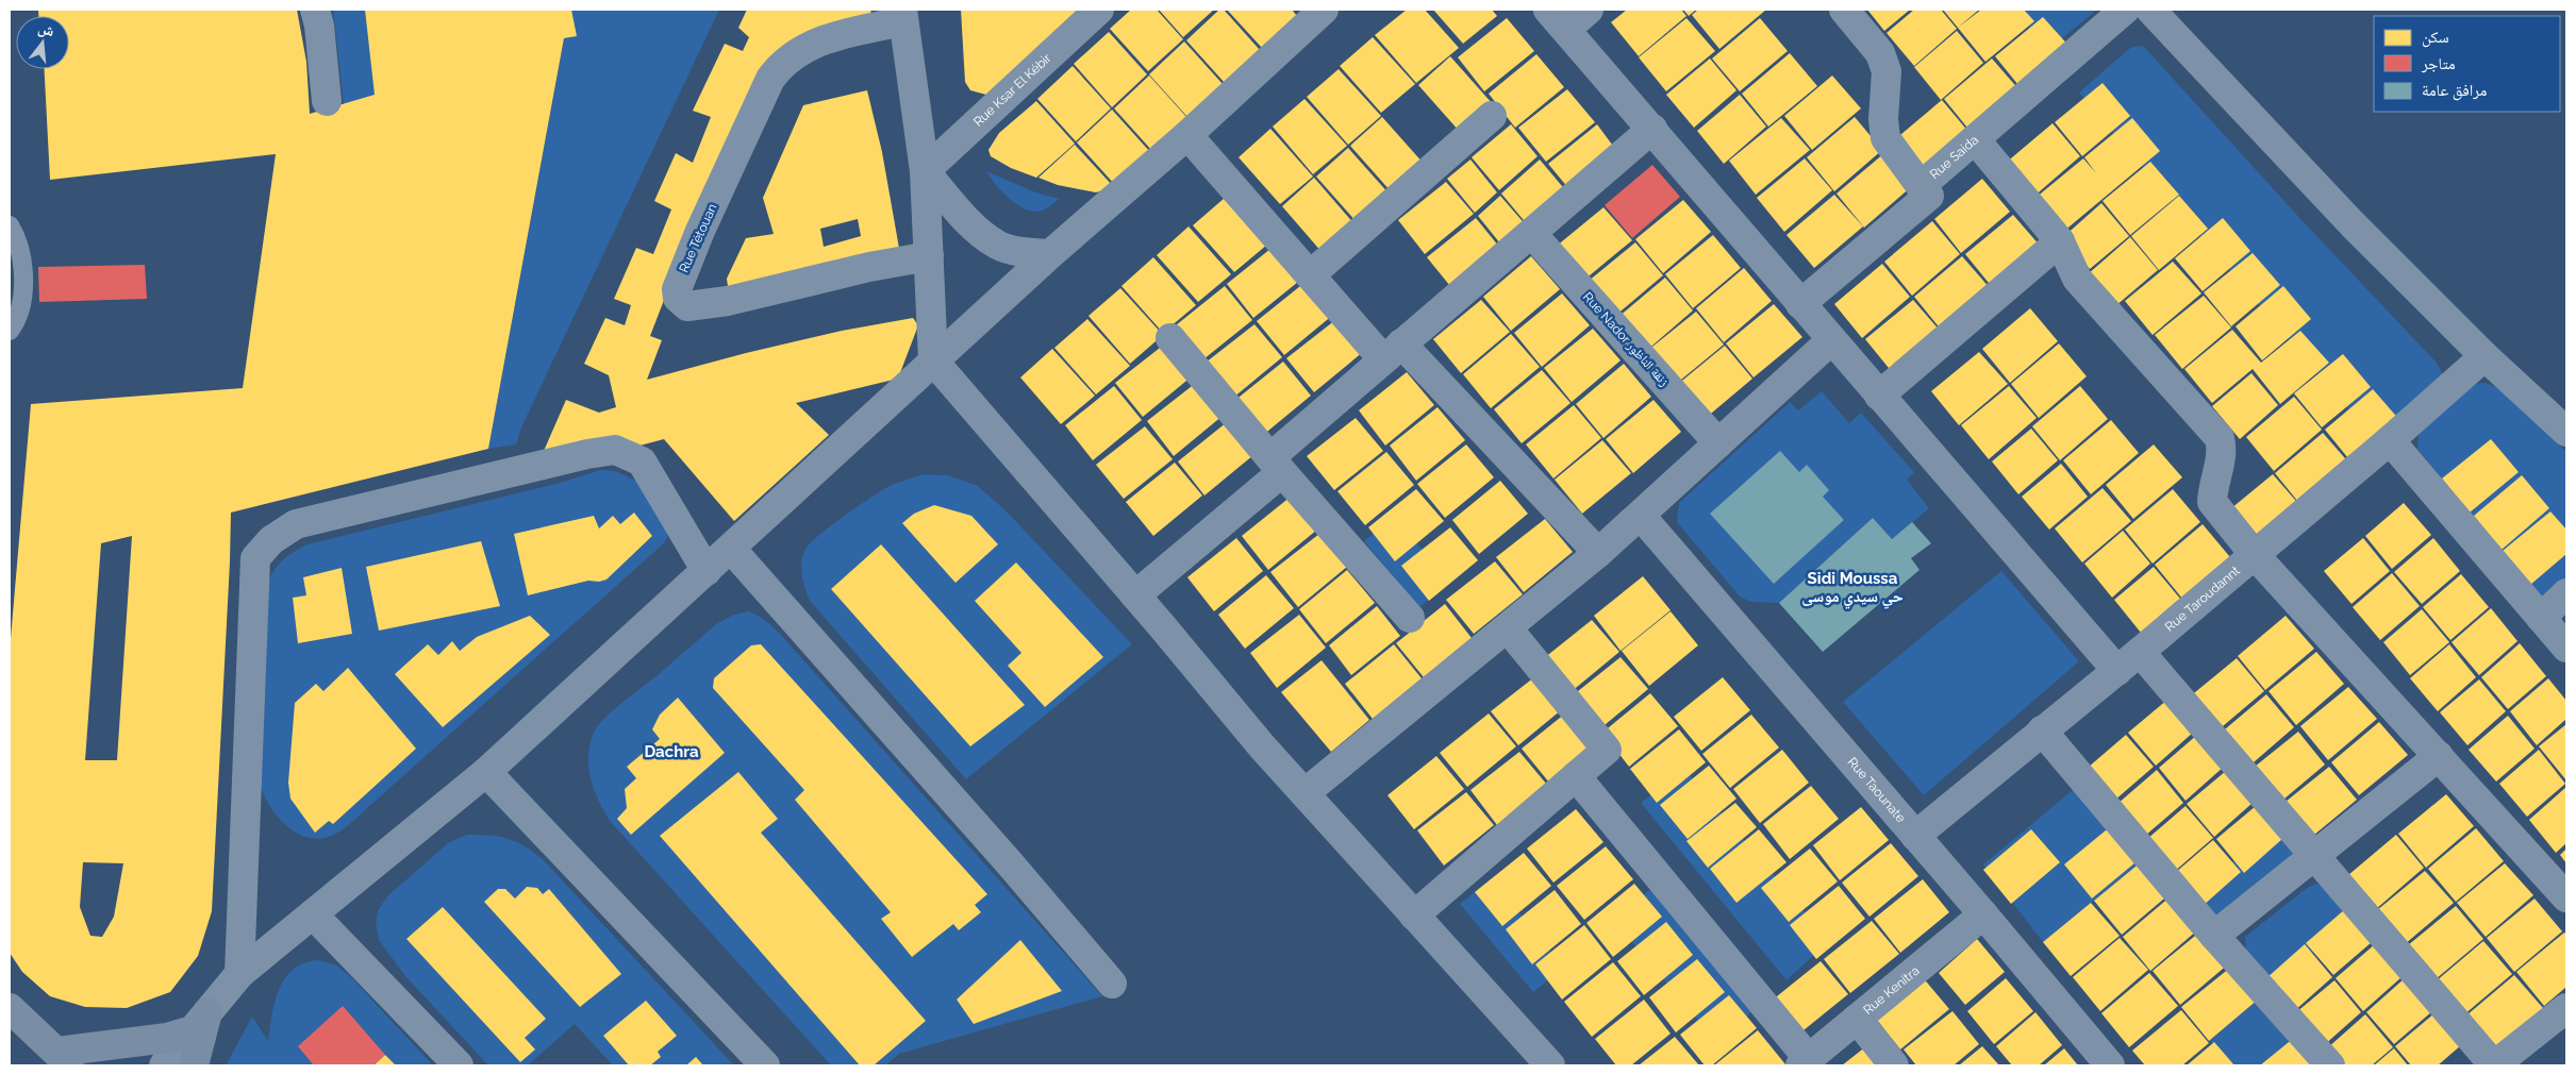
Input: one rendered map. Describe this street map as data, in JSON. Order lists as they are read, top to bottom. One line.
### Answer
{"streets":{"street":["Rue Ksar El Kébir","Rue Saida","Rue Tétouan","Rue Nador زنقة الناظور","Rue Taroudannt","Rue Taounate","Rue Kenitra"]},"crossings":[["Rue Taroudannt","Rue Taounate"],["Rue Taounate","Rue Kenitra"]],"districts":["Sidi Moussa حي سيدي موسى","Dachra"],"legend":["سكن","متاجر","مرافق عامة"],"north":"top"}
